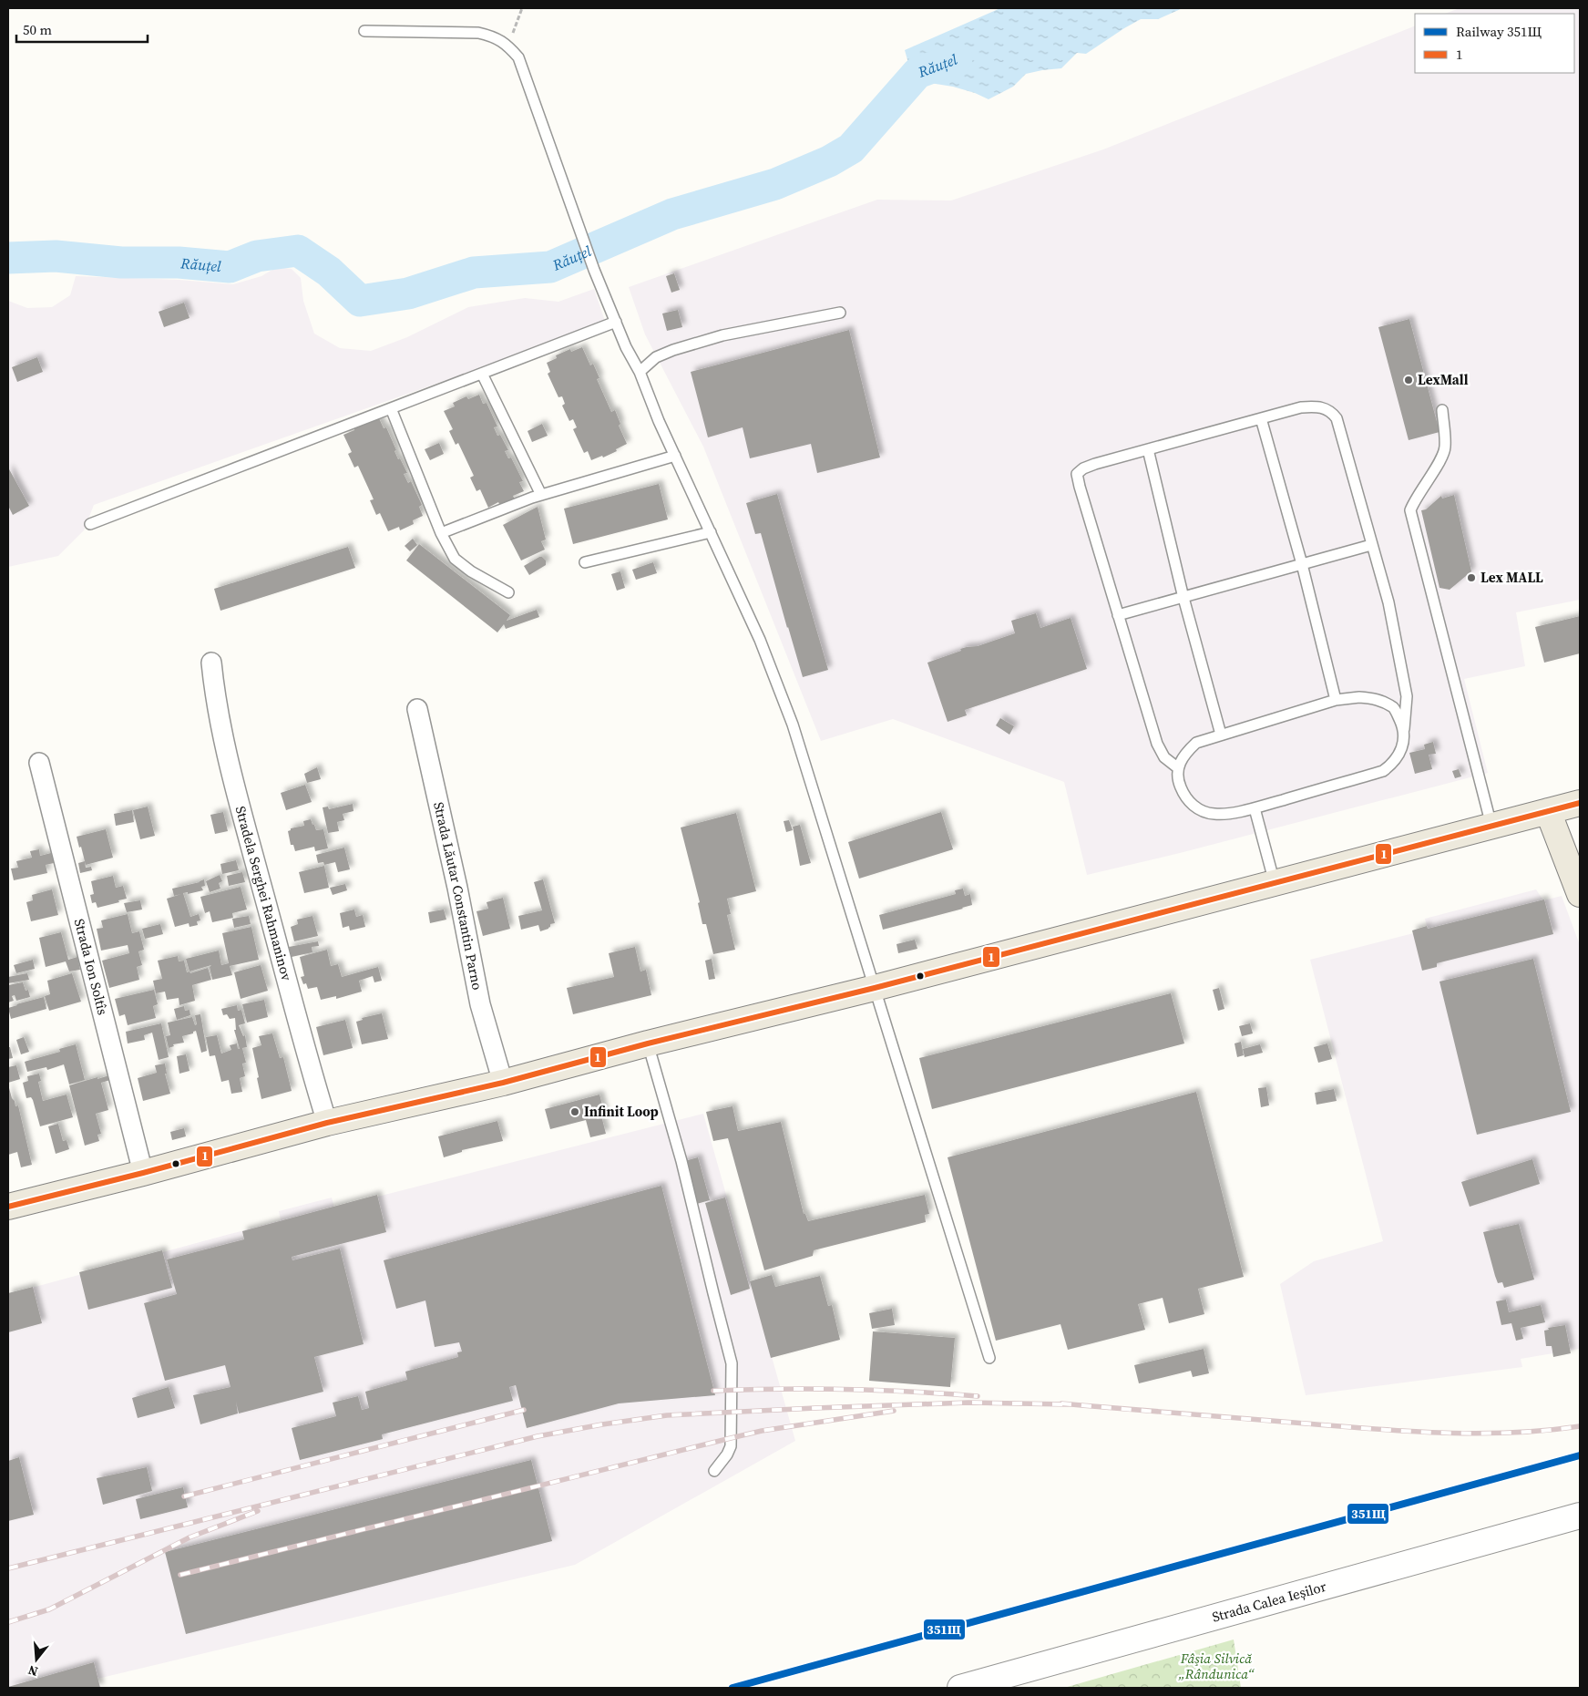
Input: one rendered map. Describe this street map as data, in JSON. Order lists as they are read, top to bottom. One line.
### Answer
{"streets":{"street":["Stradela Serghei Rahmaninov","Strada Lăutar Constantin Parno","Strada Ion Soltîs","Strada Calea Ieșilor"]},"water":["Răuțel"],"parks":["Fâşia Silvică „Rândunica“"],"places":["LexMall","Lex MALL","Infinit Loop"],"lines":["transit line 1","rail line 351Щ"],"legend":["Railway 351Щ","1"],"scale_bar":"50 m","north":"bottom"}
